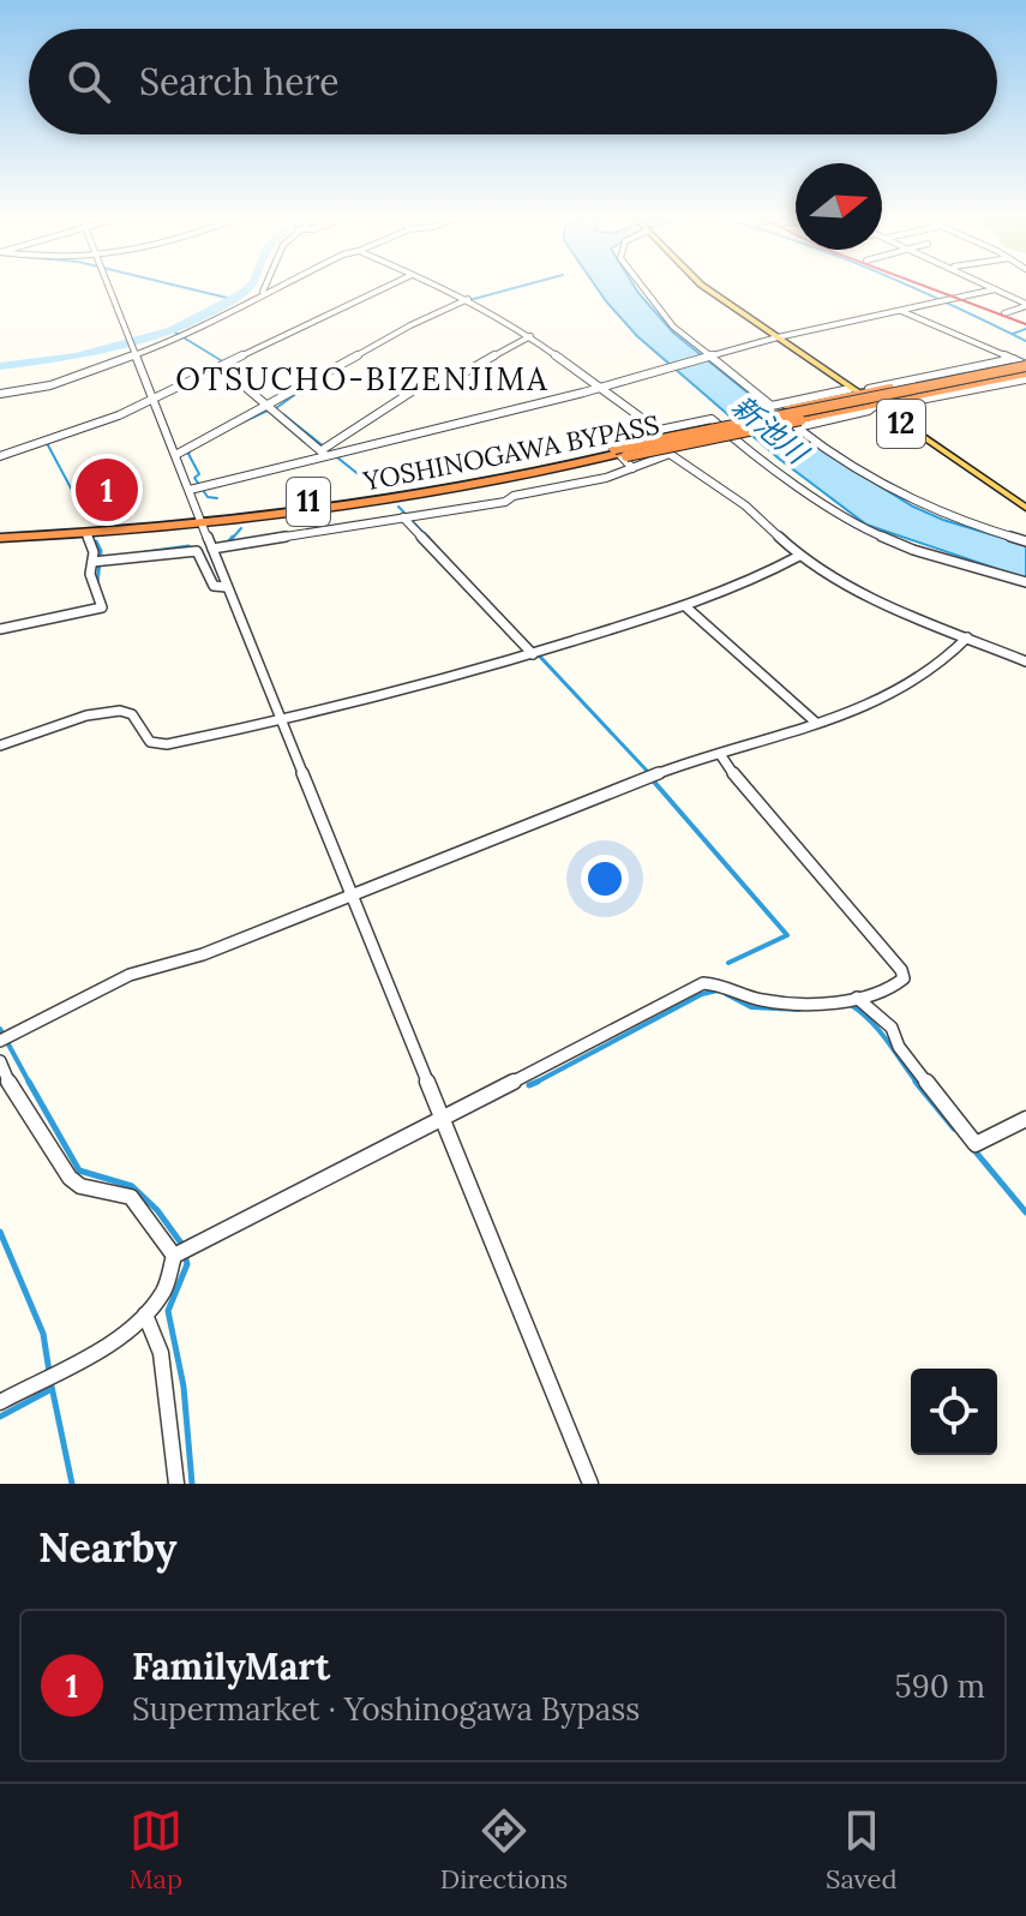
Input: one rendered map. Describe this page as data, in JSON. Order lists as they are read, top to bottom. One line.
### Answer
{"streets":{"highway":["YOSHINOGAWA BYPASS","11"],"main road":["12"]},"crossings":[["12","11"],["YOSHINOGAWA BYPASS","11"]],"districts":["OTSUCHO-BIZENJIMA"],"water":["新池川"],"north":"right","page":{"search":"Search here","pins":"1","heading":"Nearby","list":[{"mark":"1","name":"FamilyMart","note":"Supermarket · Yoshinogawa Bypass","value":"590 m"}],"nav":["Map","Directions","Saved"]}}
